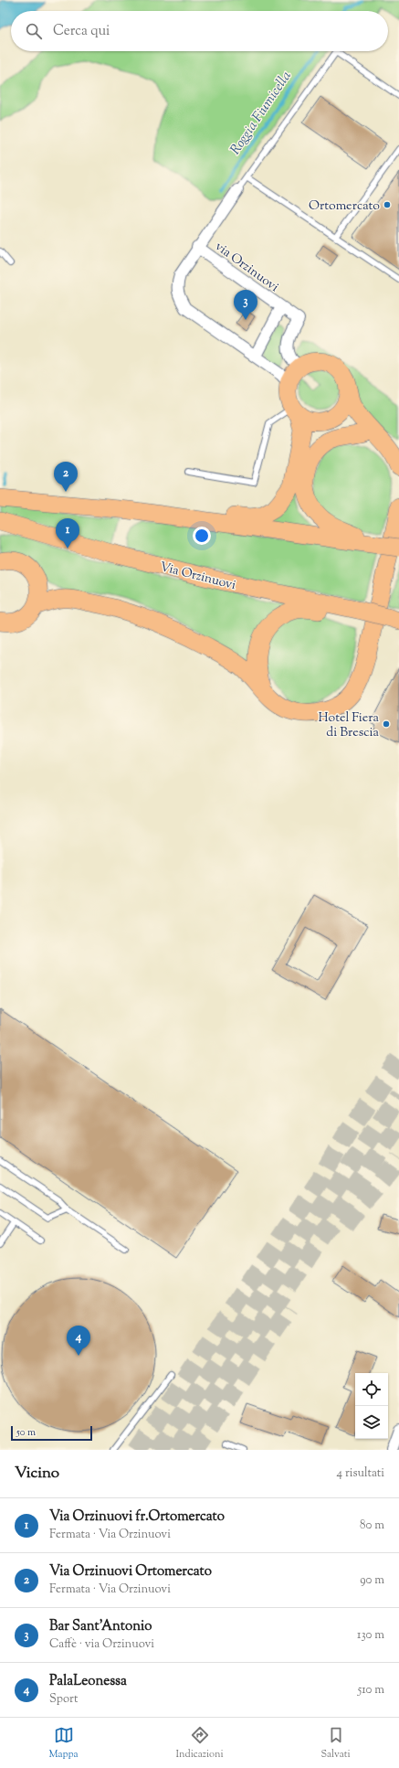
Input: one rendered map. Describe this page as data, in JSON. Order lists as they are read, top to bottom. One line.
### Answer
{"streets":{"main road":["Via Orzinuovi"],"street":["via Orzinuovi"]},"water":["Roggia Fiumicella"],"places":["Ortomercato","Hotel Fiera di Brescia"],"scale_bar":"50 m","page":{"search":"Cerca qui","pins":["3","2","1","4"],"scale":"50 m","heading":["Vicino","4 risultati"],"list":[{"mark":"1","name":"Via Orzinuovi fr.Ortomercato","note":"Fermata · Via Orzinuovi","value":"80 m"},{"mark":"2","name":"Via Orzinuovi Ortomercato","note":"Fermata · Via Orzinuovi","value":"90 m"},{"mark":"3","name":"Bar Sant'Antonio","note":"Caffè · via Orzinuovi","value":"130 m"},{"mark":"4","name":"PalaLeonessa","note":"Sport","value":"510 m"}],"nav":["Mappa","Indicazioni","Salvati"]}}
